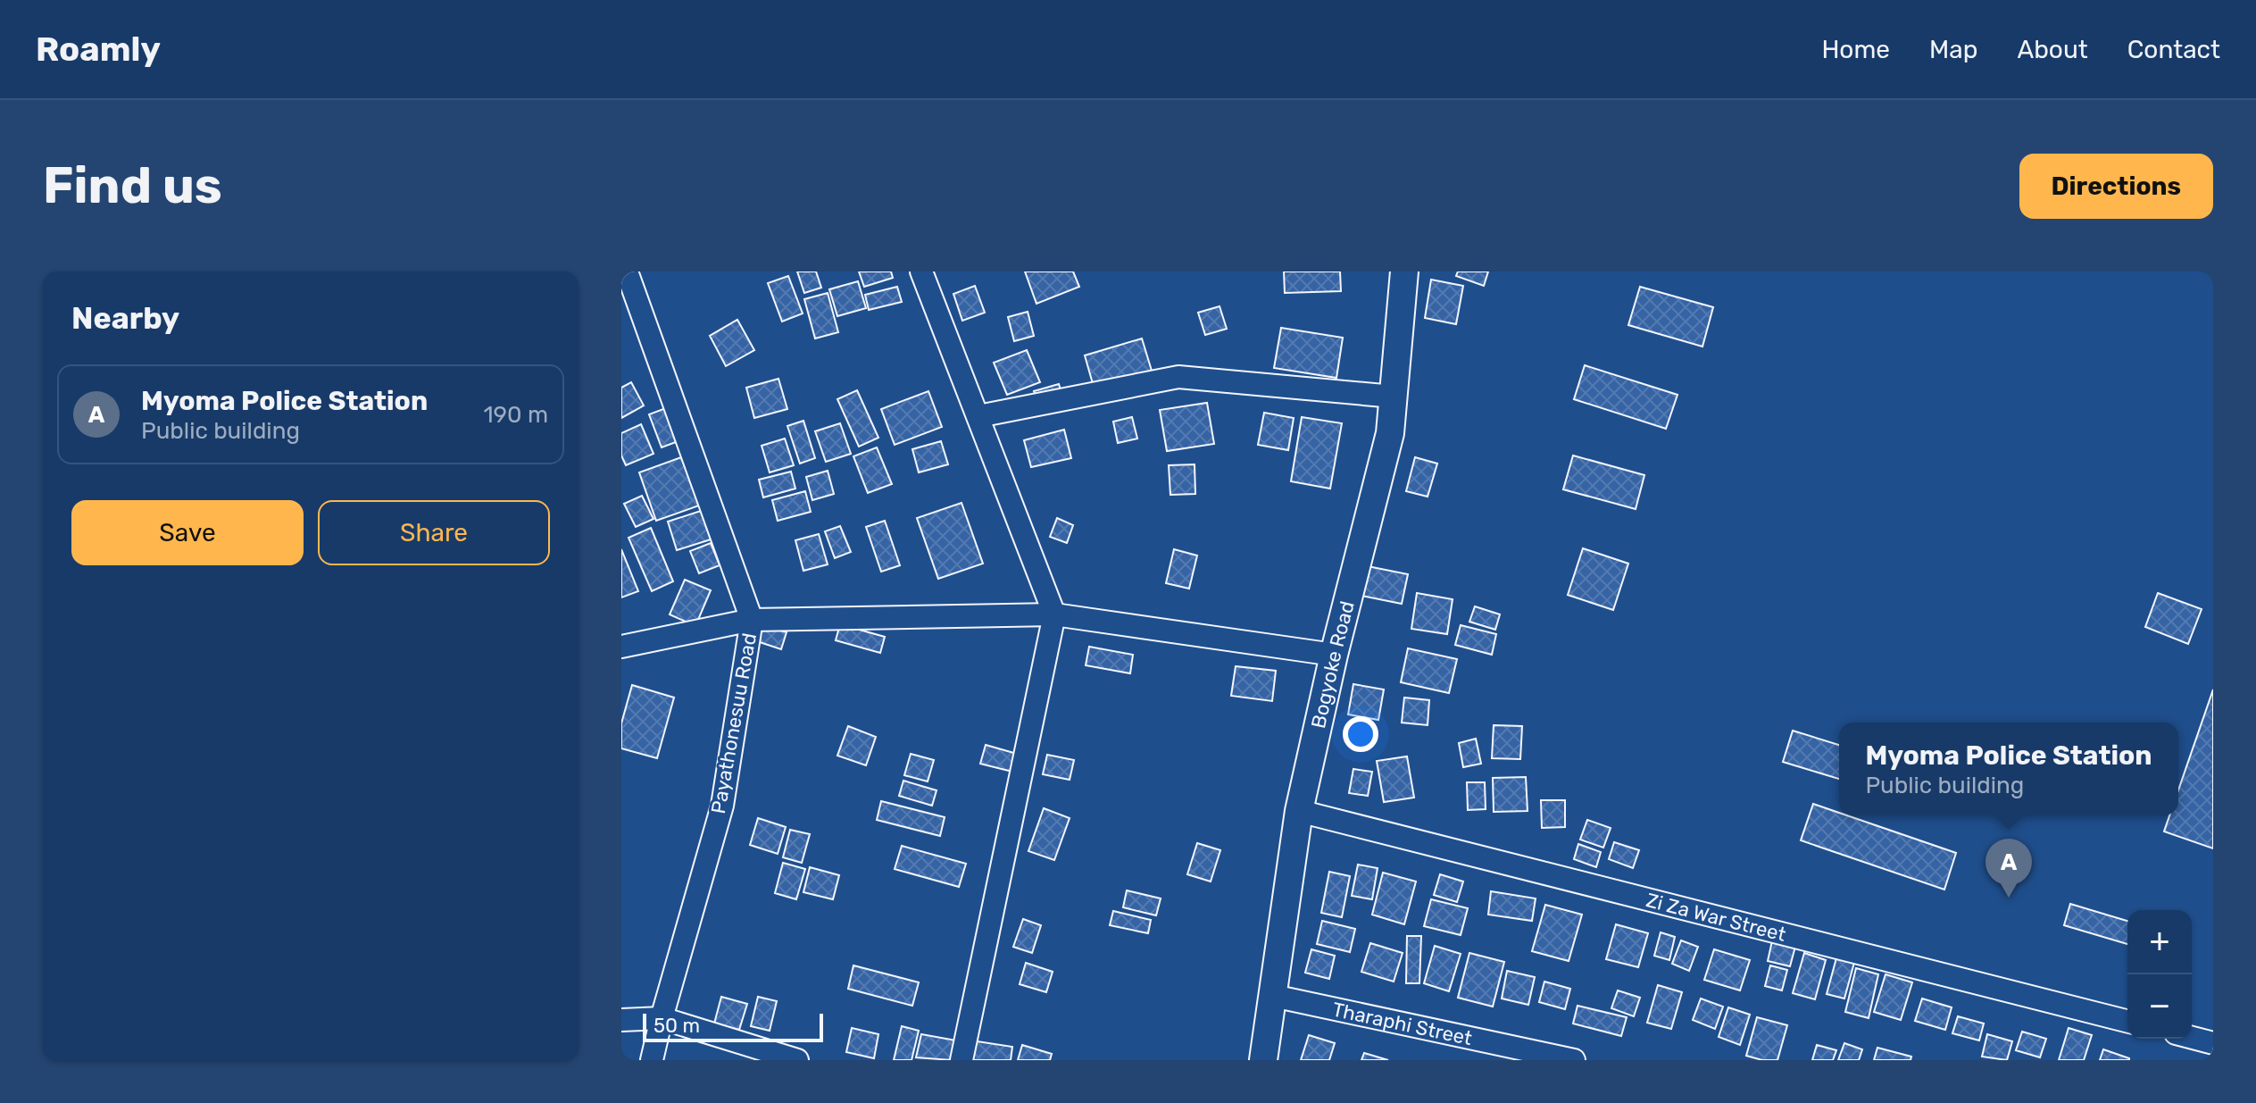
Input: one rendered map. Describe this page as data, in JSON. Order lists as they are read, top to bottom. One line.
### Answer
{"streets":{"street":["Bogyoke Road","Payathonesuu Road","Zi Za War Street","Tharaphi Street"]},"crossings":[["Bogyoke Road","Zi Za War Street"],["Bogyoke Road","Tharaphi Street"]],"scale_bar":"50 m","page":{"header":"Roamly","nav":["Home","Map","About","Contact"],"buttons":["Directions",["Save","Share"]],"title":"Find us","heading":"Nearby","list":[{"mark":"A","name":"Myoma Police Station","note":"Public building","value":"190 m"}],"popup":["Myoma Police Station","Public building"],"pins":"A","map_buttons":["+","−"],"scale":"50 m"}}
